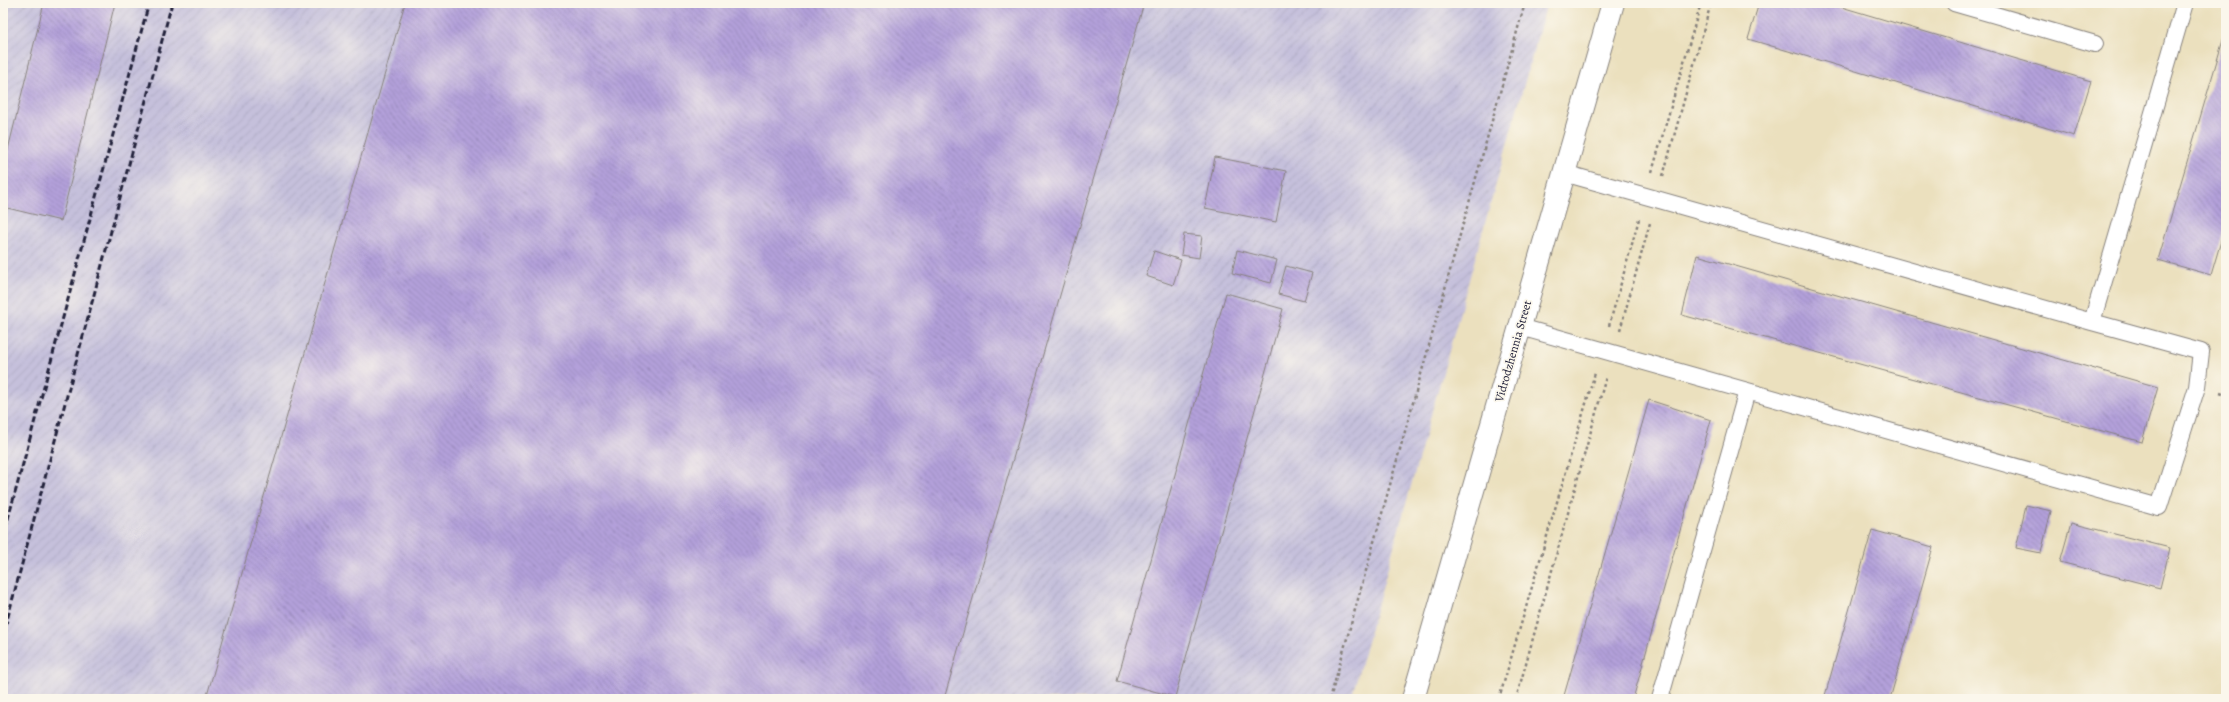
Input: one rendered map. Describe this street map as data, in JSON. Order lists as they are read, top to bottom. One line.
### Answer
{"streets":{"street":["Vidrodzhennia Street"]}}
